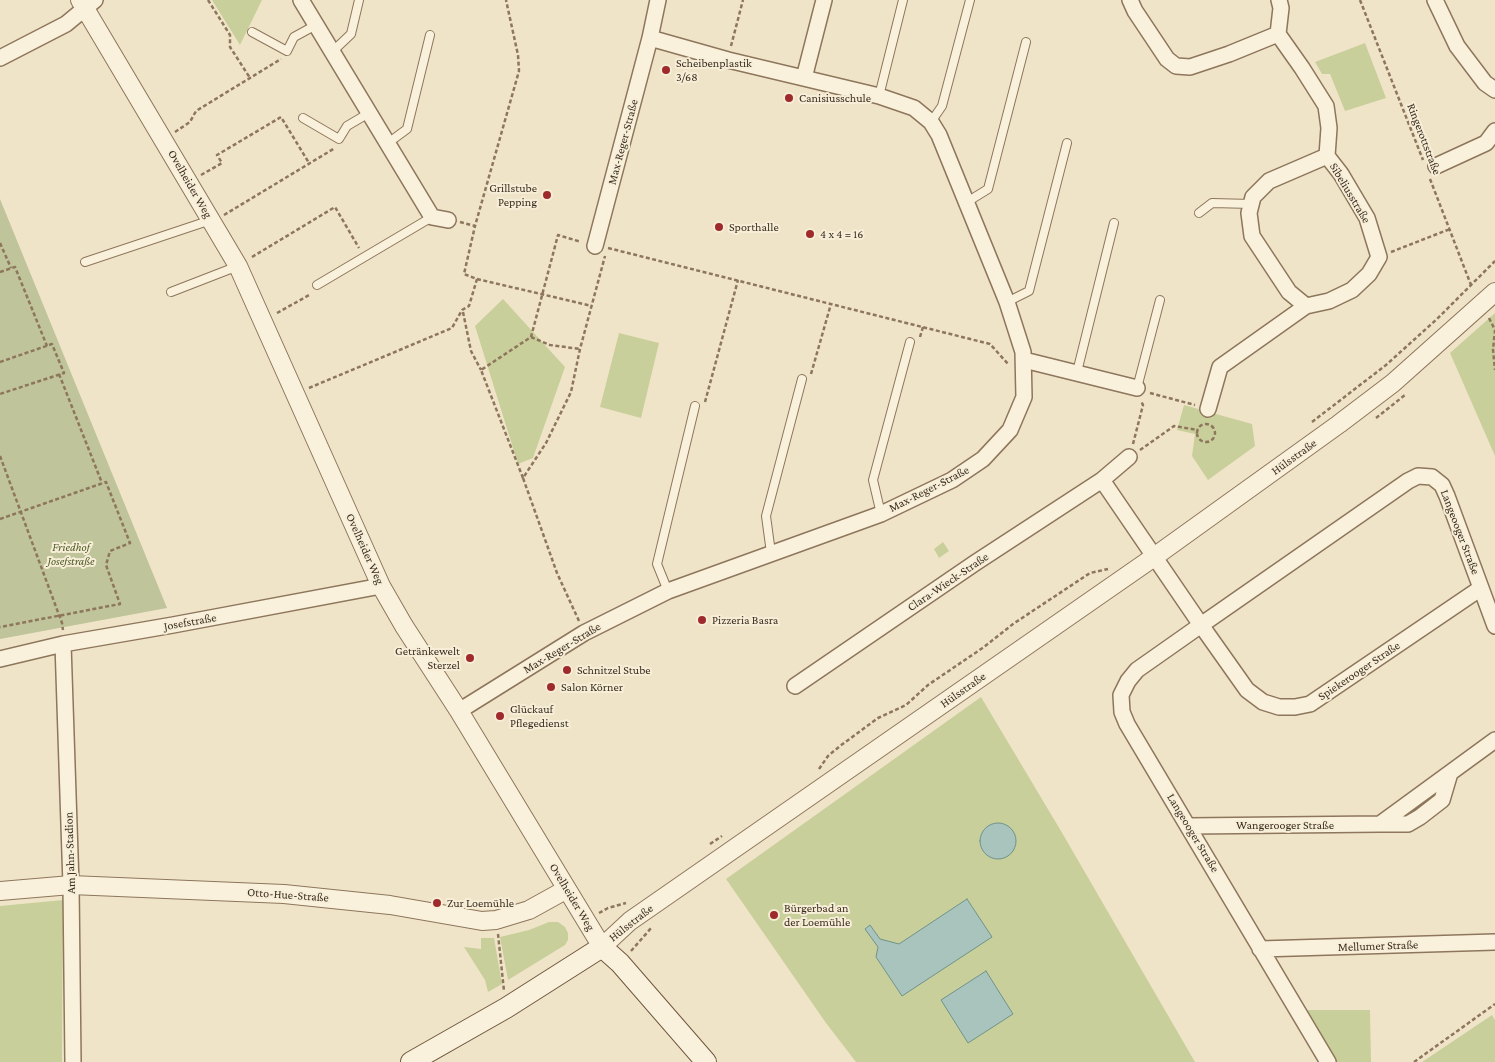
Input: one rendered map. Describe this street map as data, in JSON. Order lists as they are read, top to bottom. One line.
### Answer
{"streets":{"main road":["Ovelheider Weg","Hülsstraße"],"street":["Max-Reger-Straße","Sibeliusstraße","Langeooger Straße","Clara-Wieck-Straße","Josefstraße","Spiekerooger Straße","Wangerooger Straße","Am Jahn-Stadion","Otto-Hue-Straße","Mellumer Straße"],"path":["Ringerottstraße"]},"crossings":[["Max-Reger-Straße","Ovelheider Weg"],["Ovelheider Weg","Hülsstraße"],["Ovelheider Weg","Josefstraße"],["Ovelheider Weg","Otto-Hue-Straße"],["Langeooger Straße","Spiekerooger Straße"],["Langeooger Straße","Wangerooger Straße"],["Langeooger Straße","Mellumer Straße"],["Josefstraße","Am Jahn-Stadion"],["Am Jahn-Stadion","Otto-Hue-Straße"]],"parks":["Friedhof Josefstraße"],"places":["Scheibenplastik 3/68","Canisiusschule","Grillstube Pepping","Sporthalle","4 x 4 = 16","Pizzeria Basra","Getränkewelt Sterzel","Schnitzel Stube","Salon Körner","Glückauf Pflegedienst","Zur Loemühle","Bürgerbad an der Loemühle"]}
